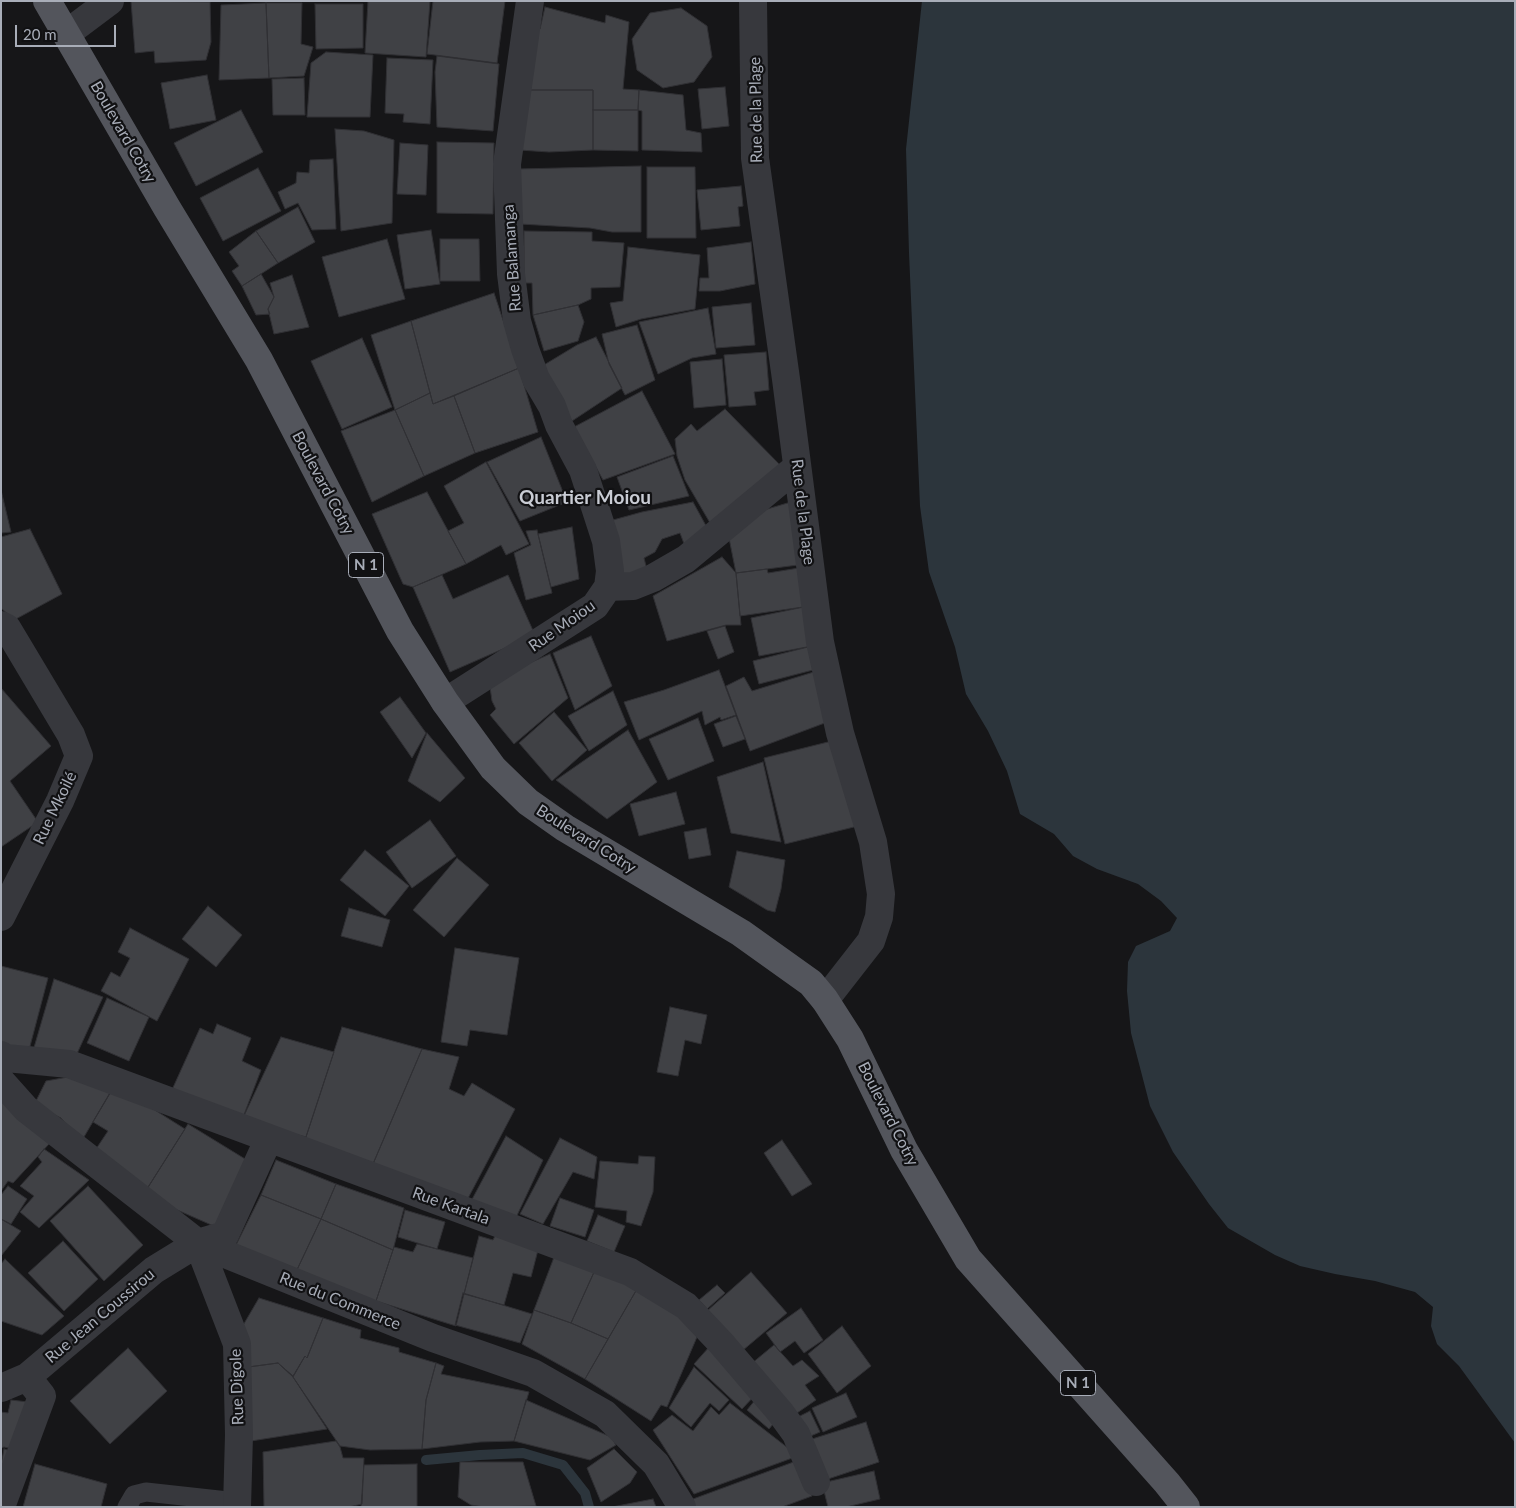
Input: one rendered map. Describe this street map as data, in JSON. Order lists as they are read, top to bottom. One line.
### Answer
{"streets":{"main road":["Boulevard Cotry","N 1"],"street":["Rue de la Plage","Rue Balamanga","Rue Moiou","Rue Mkoilé","Rue Kartala","Rue du Commerce","Rue Jean Coussirou","Rue Digole"]},"crossings":[["Rue de la Plage","Boulevard Cotry"],["Rue de la Plage","Rue Moiou"],["Boulevard Cotry","Rue Moiou"],["Rue Balamanga","Rue Moiou"],["Rue Kartala","Rue Jean Coussirou"],["Rue du Commerce","Rue Jean Coussirou"],["Rue du Commerce","Rue Digole"],["Rue Jean Coussirou","Rue Digole"]],"districts":["Quartier Moiou"],"scale_bar":"20 m"}
